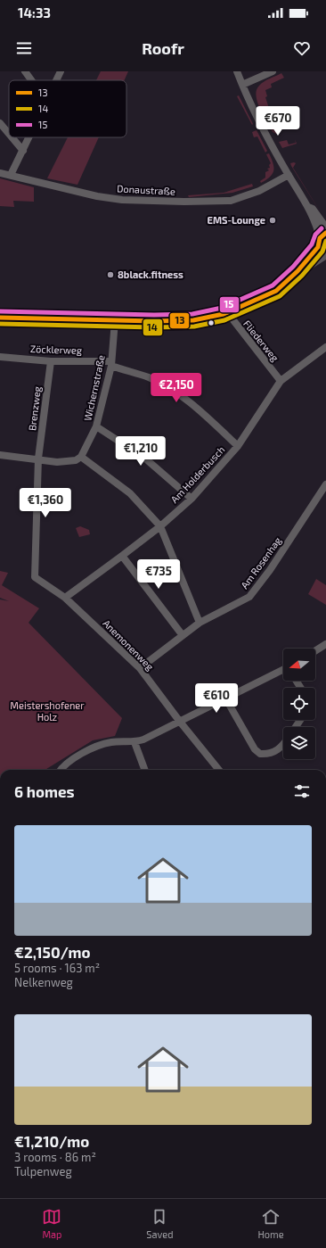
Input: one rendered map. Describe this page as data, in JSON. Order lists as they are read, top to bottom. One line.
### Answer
{"streets":{"street":["Donaustraße","Fliederweg","Zöcklerweg","Wichernstraße","Brenzweg","Am Holderbusch","Am Rosenhag","Anemonenweg"]},"crossings":[["Fliederweg","Am Holderbusch"],["Zöcklerweg","Wichernstraße"],["Zöcklerweg","Brenzweg"],["Zöcklerweg","Am Holderbusch"],["Brenzweg","Anemonenweg"],["Am Holderbusch","Anemonenweg"],["Am Rosenhag","Anemonenweg"]],"parks":["Meistershofener Holz"],"places":["EMS-Lounge","8black.fitness"],"lines":["transit line 15","transit line 13","transit line 14"],"legend":["13","14","15"],"north":"left","page":{"status":"14:33","header":"Roofr","price":["€670","€2,150","€1,210","€1,360","€735","€610"],"heading":"6 homes","list":[{"name":"€2,150/mo","note":"5 rooms · 163 m² · Nelkenweg"},{"name":"€1,210/mo","note":"3 rooms · 86 m² · Tulpenweg"}],"tabs":["Map","Saved","Home"]}}
